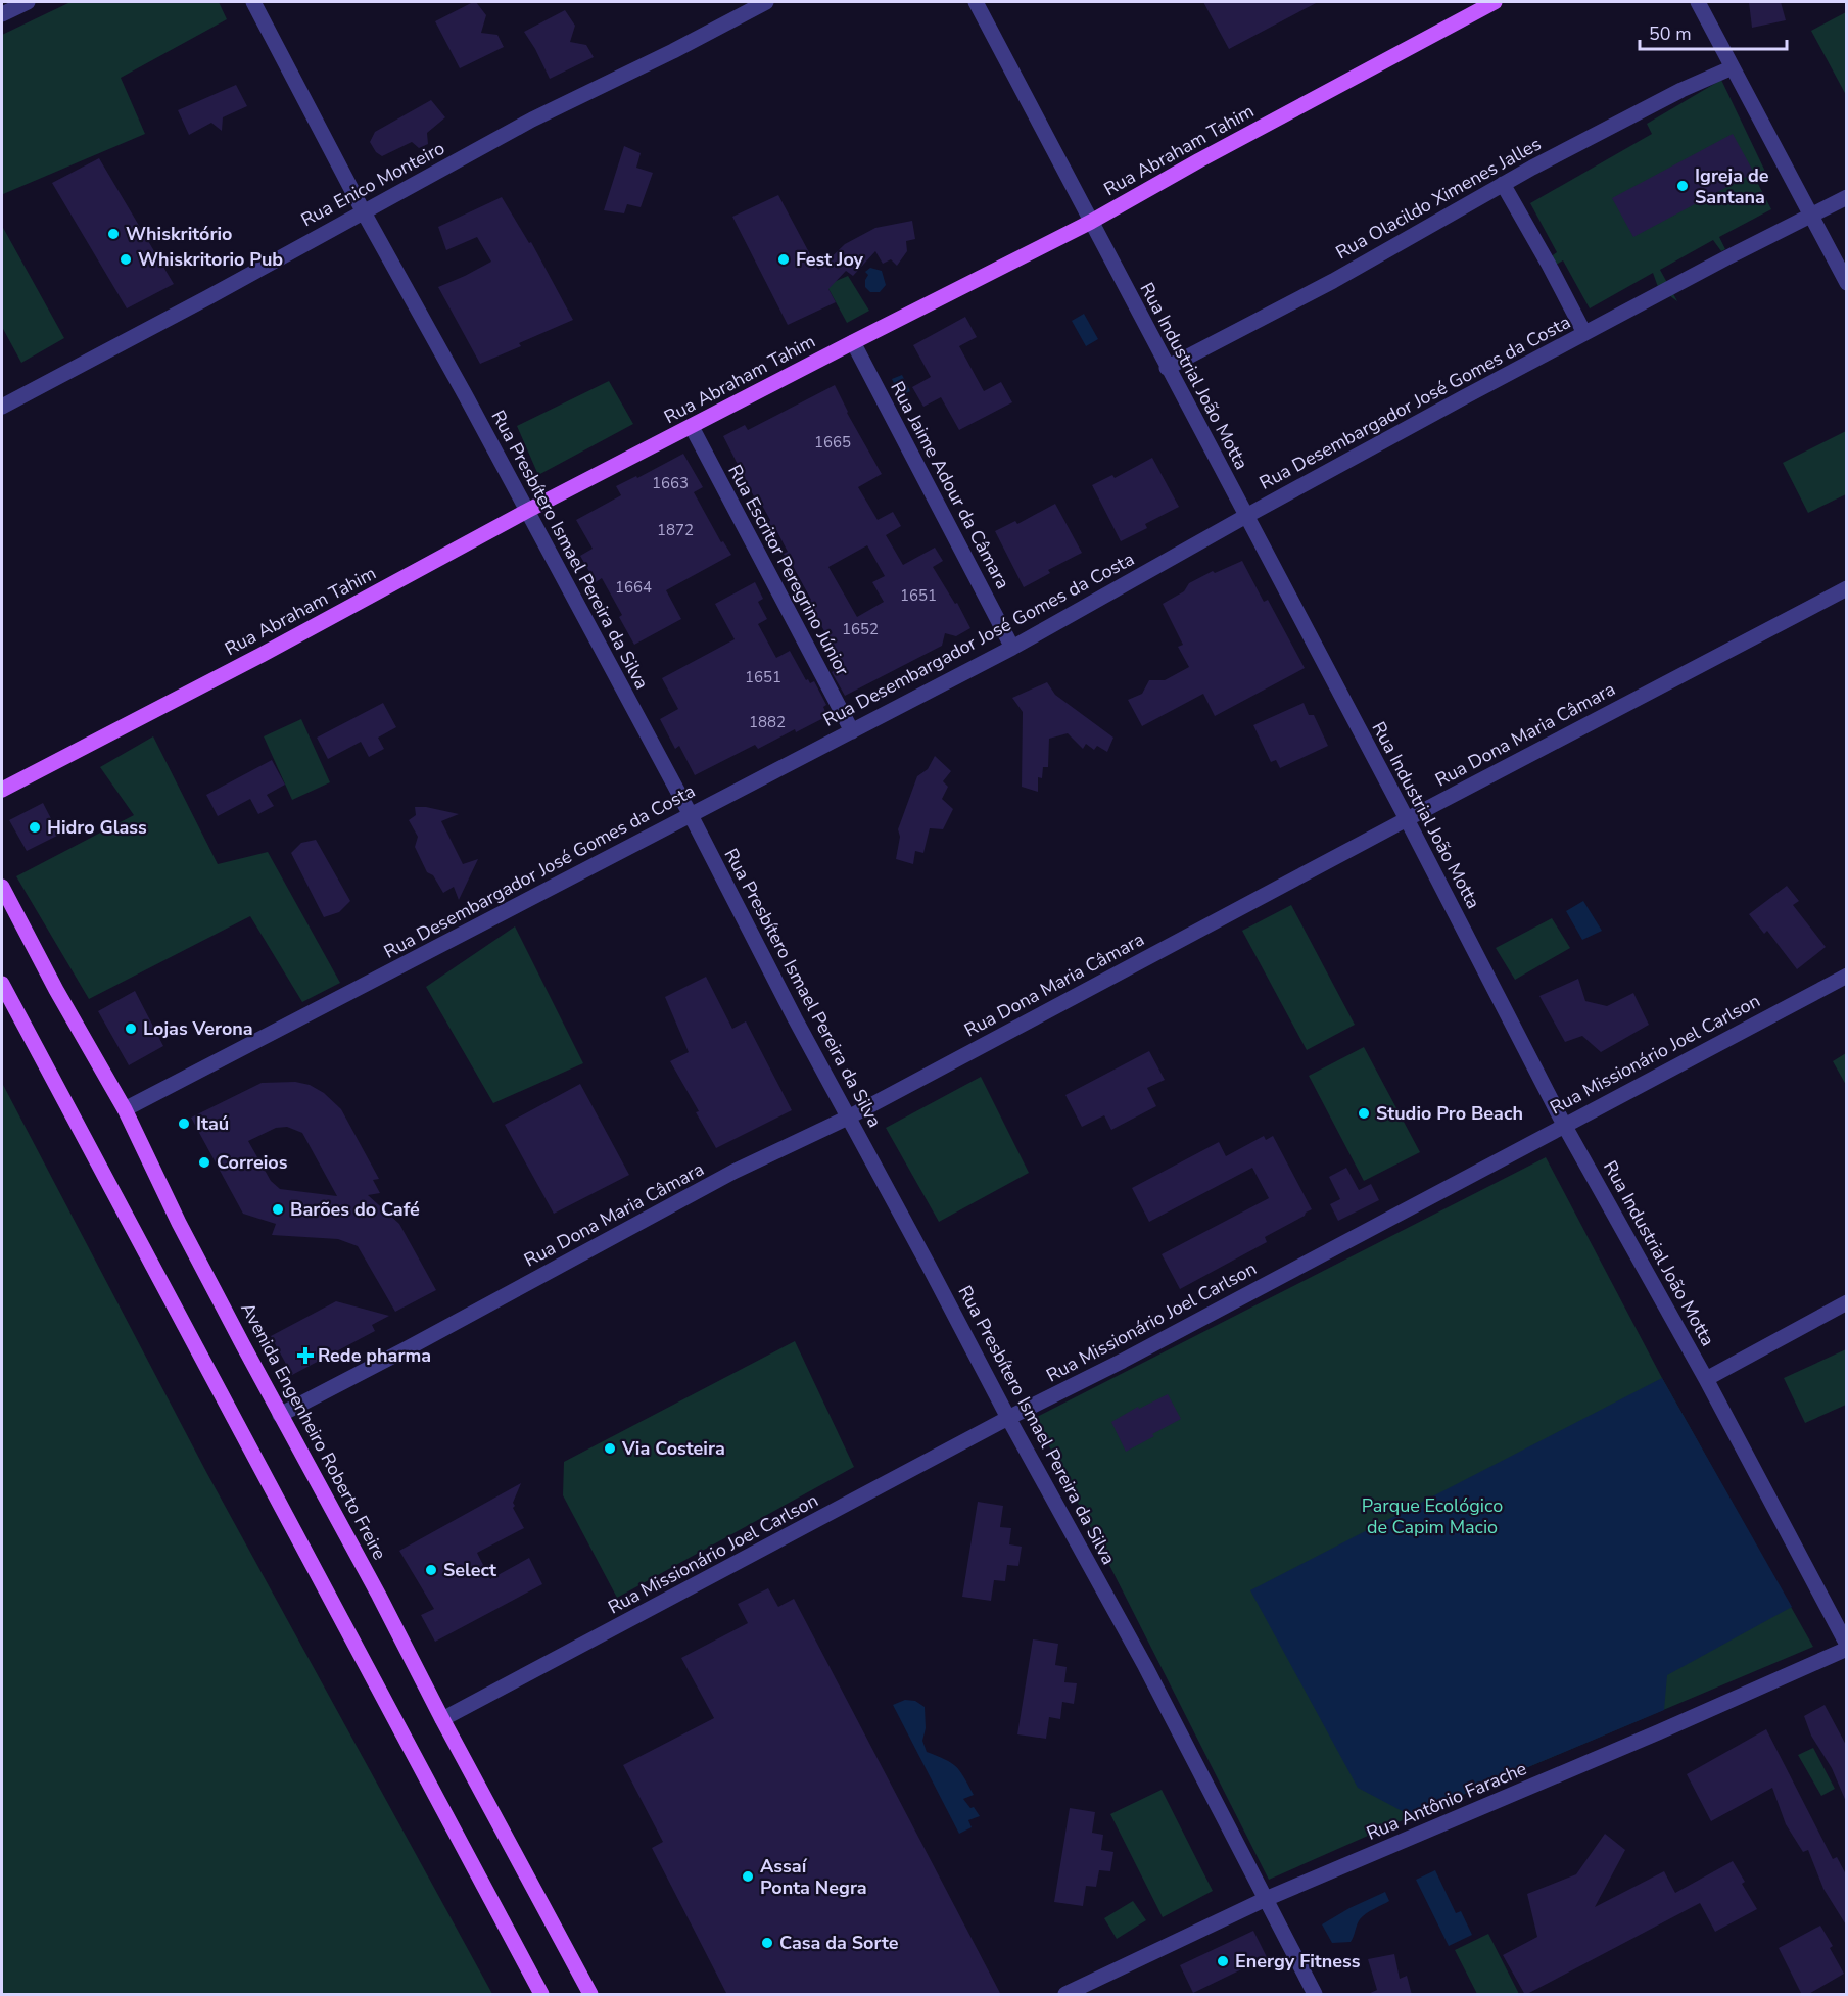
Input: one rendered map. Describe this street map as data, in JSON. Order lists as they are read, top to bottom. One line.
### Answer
{"streets":{"main road":["Rua Abraham Tahim","Avenida Engenheiro Roberto Freire"],"street":["Rua Enico Monteiro","Rua Olacildo Ximenes Jalles","Rua Industrial João Motta","Rua Desembargador José Gomes da Costa","Rua Jaime Adour da Câmara","Rua Presbítero Ismael Pereira da Silva","Rua Escritor Peregrino Júnior","Rua Dona Maria Câmara","Rua Missionário Joel Carlson","Rua Antônio Farache"]},"crossings":[["Rua Abraham Tahim","Rua Industrial João Motta"],["Rua Abraham Tahim","Rua Jaime Adour da Câmara"],["Rua Abraham Tahim","Rua Presbítero Ismael Pereira da Silva"],["Rua Abraham Tahim","Rua Escritor Peregrino Júnior"],["Rua Enico Monteiro","Rua Presbítero Ismael Pereira da Silva"],["Rua Olacildo Ximenes Jalles","Rua Industrial João Motta"],["Rua Industrial João Motta","Rua Desembargador José Gomes da Costa"],["Rua Industrial João Motta","Rua Dona Maria Câmara"],["Rua Industrial João Motta","Rua Missionário Joel Carlson"],["Rua Industrial João Motta","Rua Antônio Farache"],["Rua Desembargador José Gomes da Costa","Rua Jaime Adour da Câmara"],["Rua Desembargador José Gomes da Costa","Rua Presbítero Ismael Pereira da Silva"],["Rua Desembargador José Gomes da Costa","Rua Escritor Peregrino Júnior"],["Rua Desembargador José Gomes da Costa","Avenida Engenheiro Roberto Freire"],["Rua Presbítero Ismael Pereira da Silva","Rua Dona Maria Câmara"],["Rua Presbítero Ismael Pereira da Silva","Rua Missionário Joel Carlson"],["Rua Presbítero Ismael Pereira da Silva","Rua Antônio Farache"],["Rua Dona Maria Câmara","Avenida Engenheiro Roberto Freire"],["Rua Missionário Joel Carlson","Avenida Engenheiro Roberto Freire"]],"parks":["Parque Ecológico de Capim Macio"],"places":{"other":["Igreja de Santana","Whiskritório","Whiskritorio Pub","Fest Joy","Hidro Glass","Lojas Verona","Studio Pro Beach","Itaú","Correios","Barões do Café","Via Costeira","Select","Assaí Ponta Negra","Casa da Sorte","Energy Fitness"],"health":["Rede pharma"]},"house_numbers":["1665","1663","1872","1664","1651","1652","1651","1882"],"scale_bar":"50 m"}
